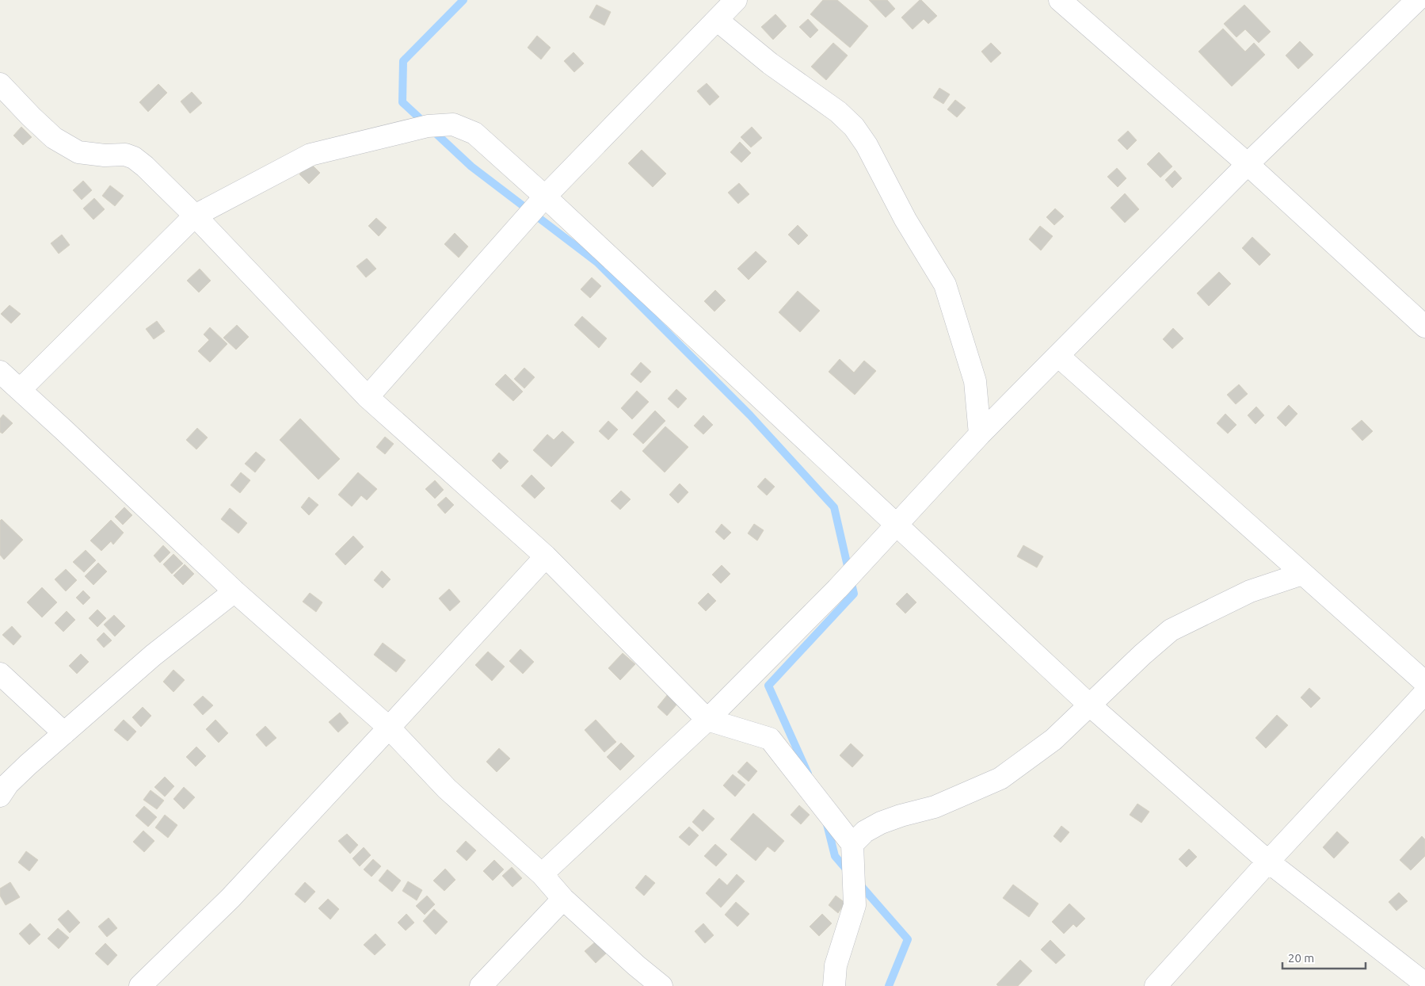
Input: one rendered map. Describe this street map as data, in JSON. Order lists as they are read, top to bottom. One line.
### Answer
{"scale_bar":"20 m"}
